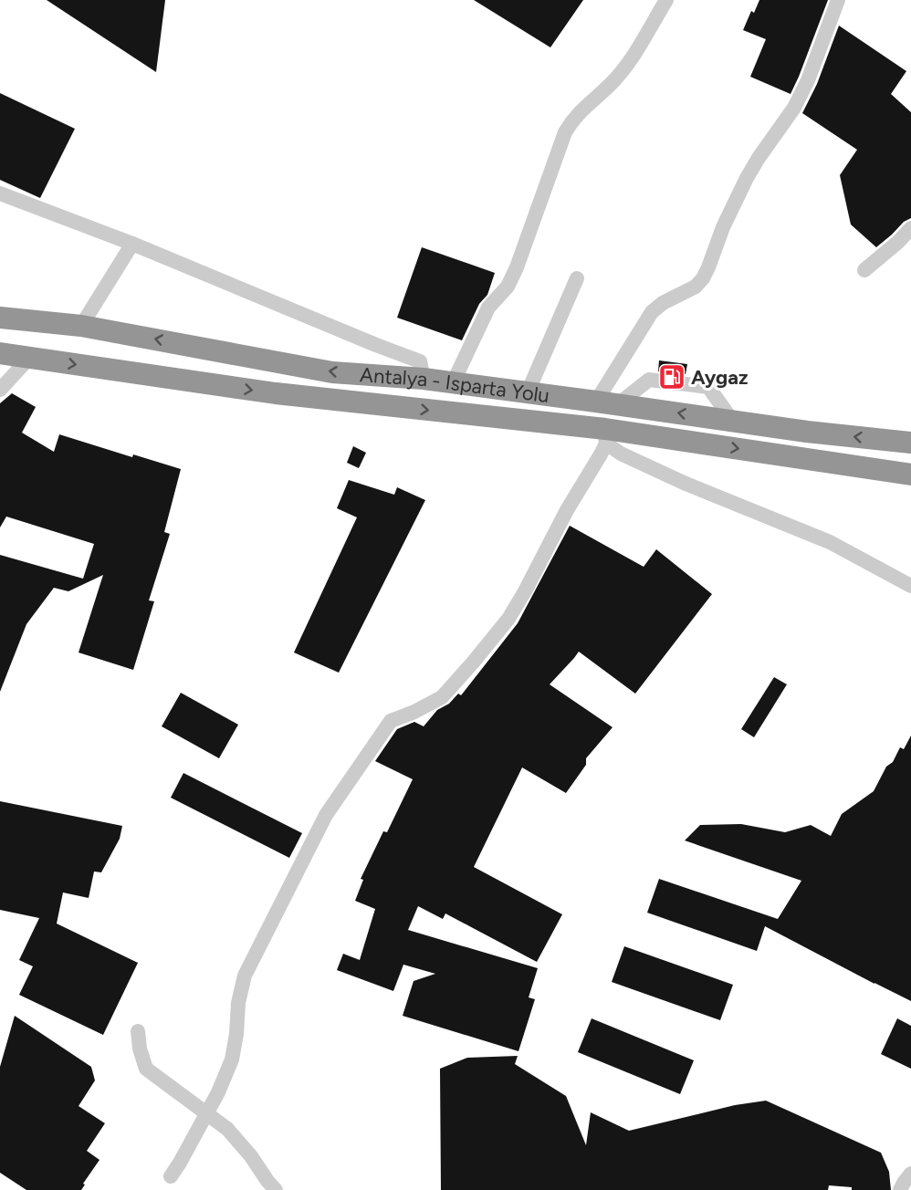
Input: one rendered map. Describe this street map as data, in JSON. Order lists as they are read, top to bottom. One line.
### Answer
{"streets":{"highway":["Antalya - Isparta Yolu"]},"places":{"fuel station":["Aygaz"]}}
